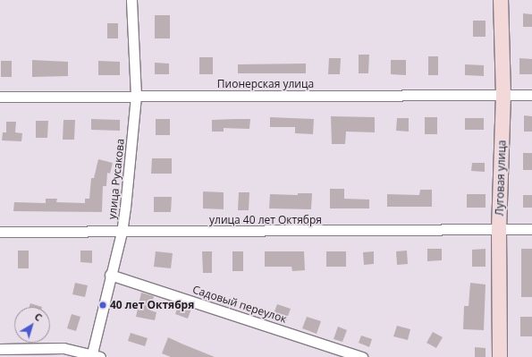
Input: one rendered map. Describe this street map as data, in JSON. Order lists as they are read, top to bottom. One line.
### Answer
{"streets":{"street":["Пионерская улица","Луговая улица","улица Русакова","улица 40 лет Октября","Садовый переулок"]},"crossings":[["Пионерская улица","Луговая улица"],["Пионерская улица","улица Русакова"],["Луговая улица","улица 40 лет Октября"],["улица Русакова","улица 40 лет Октября"],["улица Русакова","Садовый переулок"]],"places":["40 лет Октября"],"north":"top right"}
